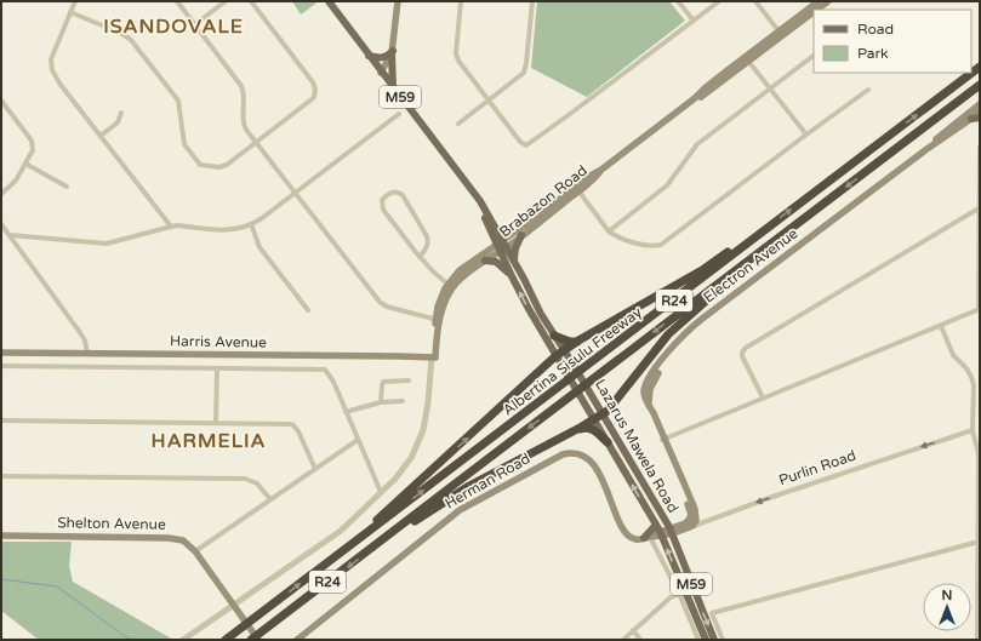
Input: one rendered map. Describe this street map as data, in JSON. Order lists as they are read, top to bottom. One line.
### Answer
{"streets":{"highway":["R24","Albertina Sisulu Freeway"],"main road":["M59","Brabazon Road","Electron Avenue","Harris Avenue","Lazarus Mawela Road","Purlin Road","Herman Road","Shelton Avenue"]},"crossings":[["M59","Brabazon Road"],["M59","Lazarus Mawela Road"],["Brabazon Road","Lazarus Mawela Road"],["Electron Avenue","Lazarus Mawela Road"],["Electron Avenue","Purlin Road"],["Lazarus Mawela Road","Purlin Road"]],"one_way":["Purlin Road"],"districts":["ISANDOVALE","HARMELIA"],"legend":["Road","Park"],"north":"top"}
